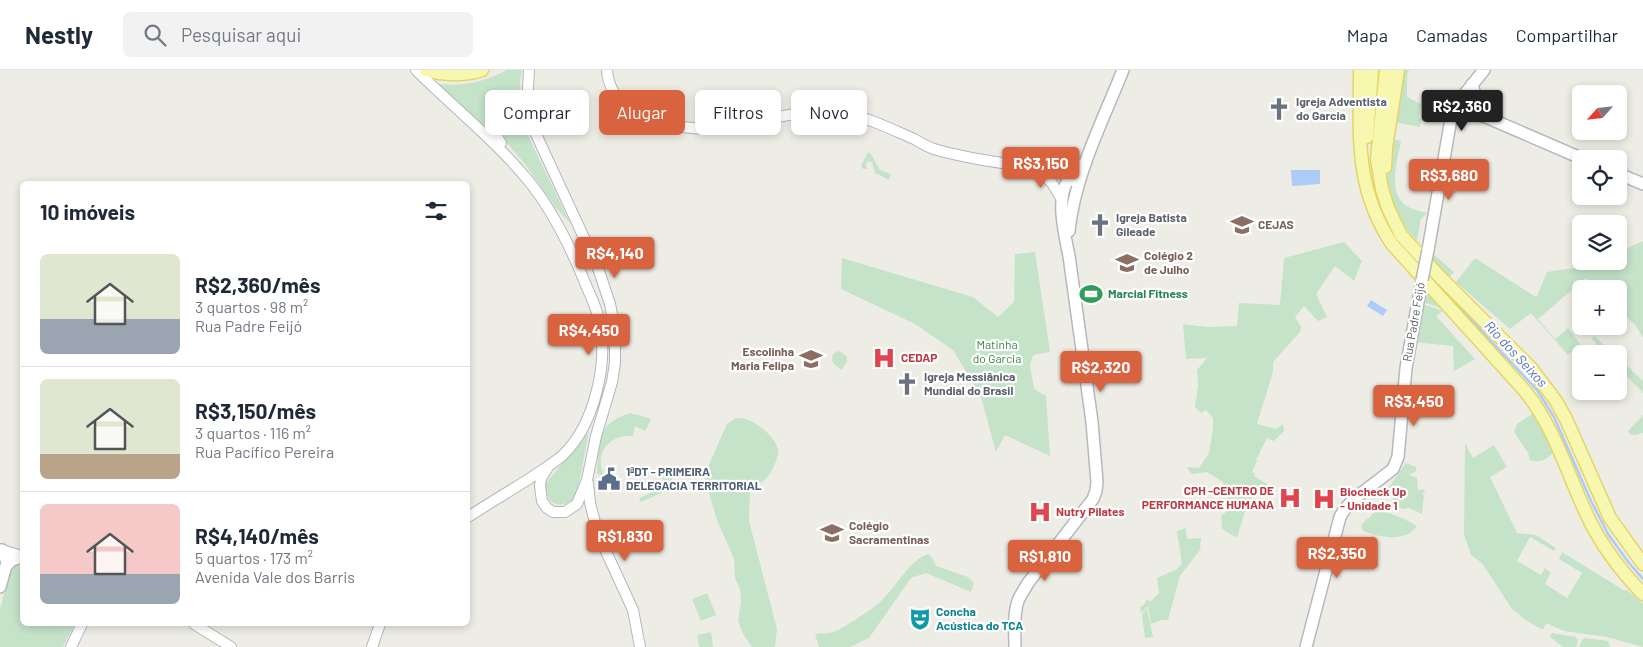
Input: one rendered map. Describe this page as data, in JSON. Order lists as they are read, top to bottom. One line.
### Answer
{"streets":{"main road":["Rua Padre Feijó"]},"water":["Rio dos Seixos"],"parks":["Matinha do Garcia"],"places":{"church":["Igreja Adventista do Garcia","Igreja Batista Gileade","Igreja Messiânica Mundial do Brasil"],"school or university":["CEJAS","Colégio 2 de Julho","Escolinha Maria Felipa","Colégio Sacramentinas"],"sports":["Marcial Fitness"],"hospital":["CEDAP","CPH -CENTRO DE PERFORMANCE HUMANA","Biocheck Up - Unidade 1","Nutry Pilates"],"public building":["1ªDT - PRIMEIRA DELEGACIA TERRITORIAL"],"theatre":["Concha Acústica do TCA"]},"north":"bottom left","page":{"header":"Nestly","search":"Pesquisar aqui","nav":["Mapa","Camadas","Compartilhar"],"map_buttons":["+","−"],"price":["R$2,360","R$3,150","R$3,680","R$4,140","R$4,450","R$2,320","R$3,450","R$1,830","R$2,350","R$1,810"],"chip":["Comprar","Alugar","Filtros","Novo"],"heading":"10 imóveis","list":[{"name":"R$2,360/mês","note":"3 quartos · 98 m² · Rua Padre Feijó"},{"name":"R$3,150/mês","note":"3 quartos · 116 m² · Rua Pacífico Pereira"},{"name":"R$4,140/mês","note":"5 quartos · 173 m² · Avenida Vale dos Barris"}]}}
